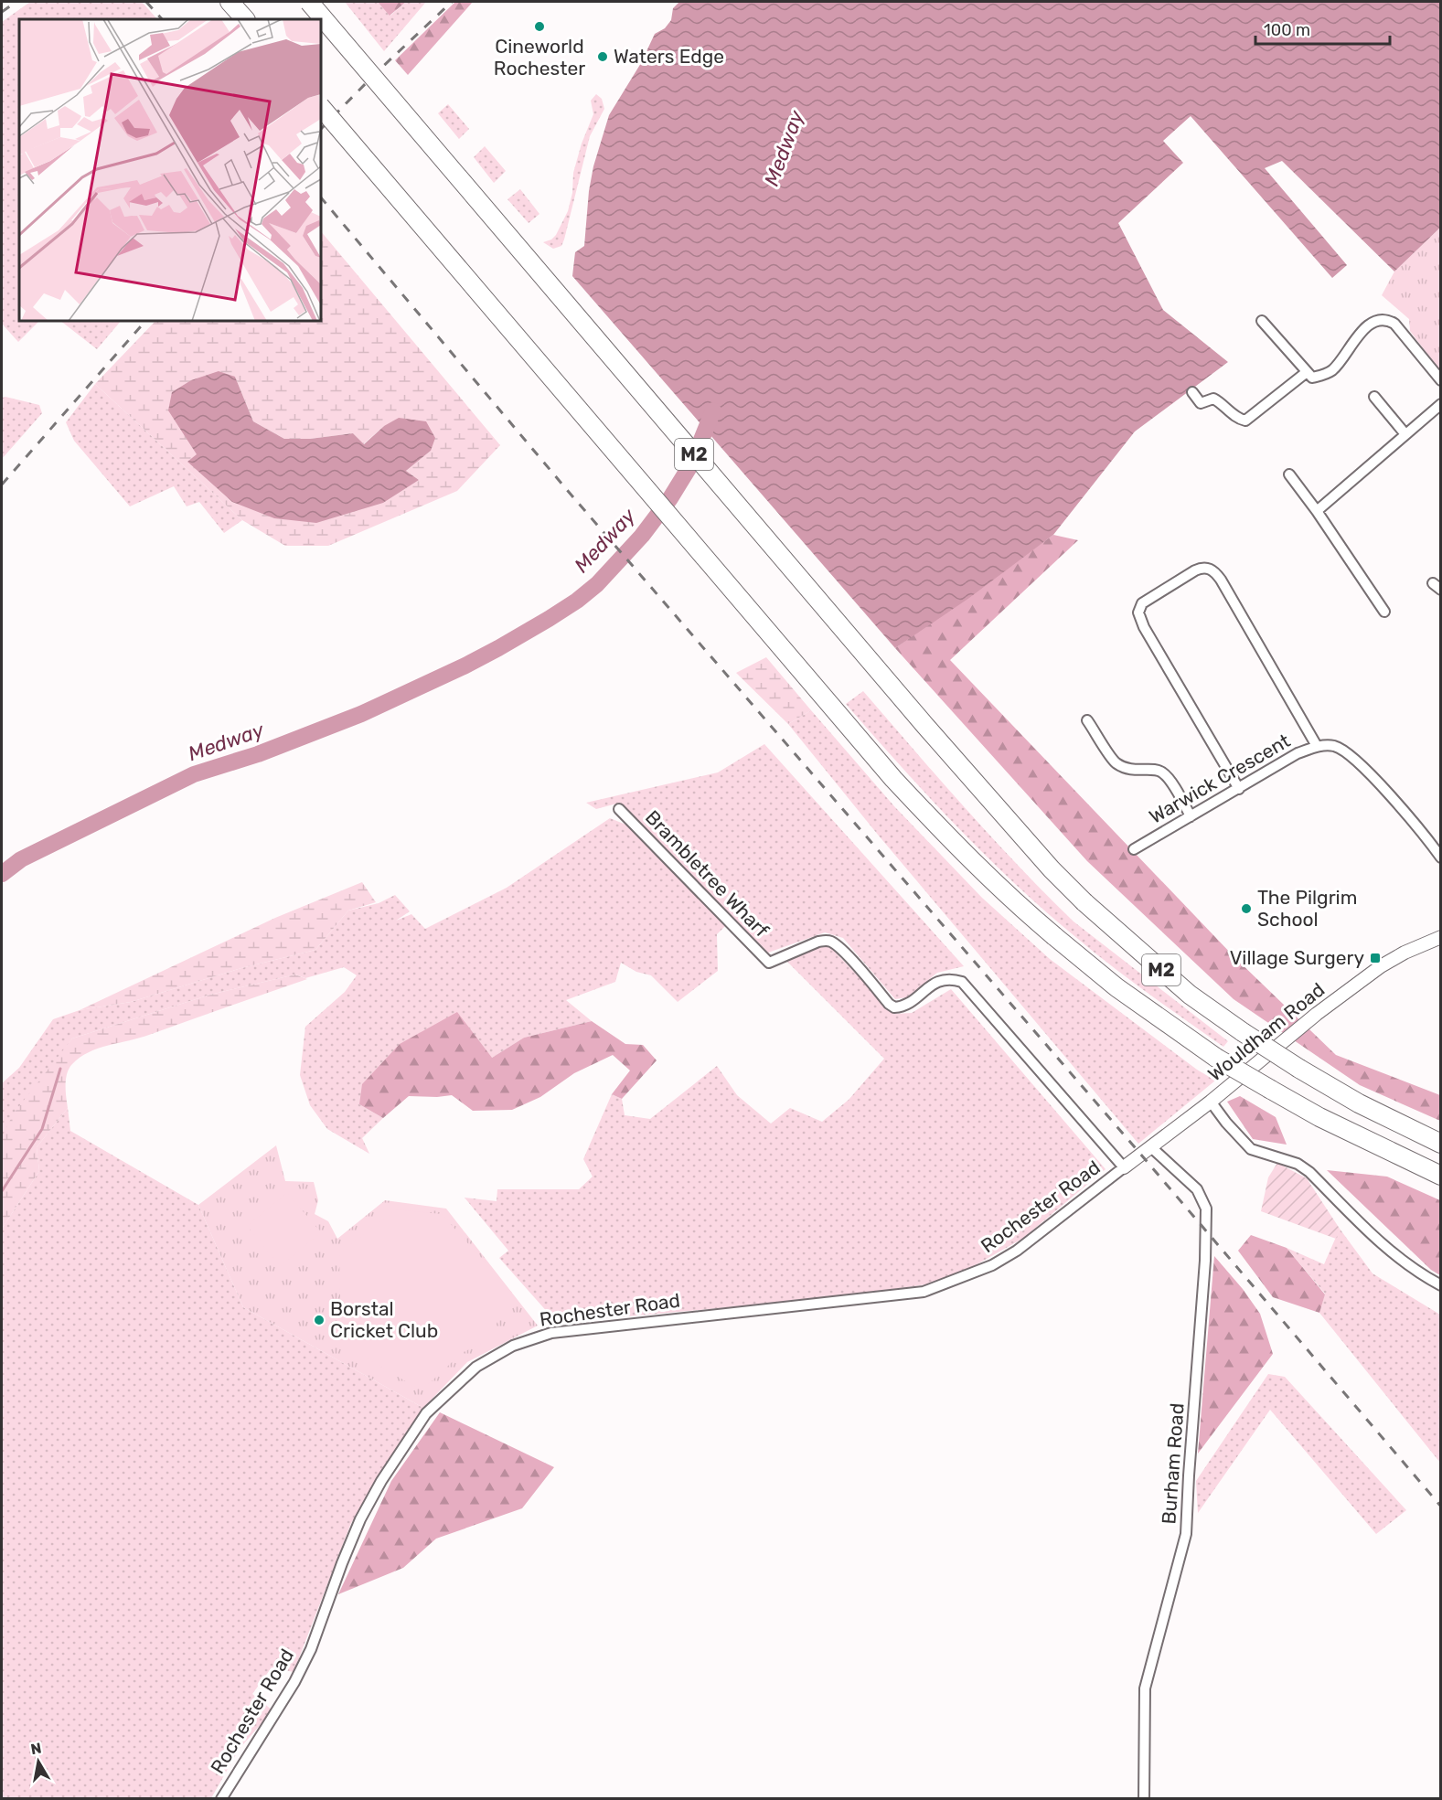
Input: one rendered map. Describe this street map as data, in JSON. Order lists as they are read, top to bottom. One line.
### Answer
{"streets":{"highway":["M2"],"street":["Warwick Crescent","Brambletree Wharf","Wouldham Road","Rochester Road","Burham Road"]},"crossings":[["Brambletree Wharf","Wouldham Road"],["Brambletree Wharf","Rochester Road"],["Wouldham Road","Rochester Road"],["Wouldham Road","Burham Road"]],"water":["Medway"],"places":{"other":["Cineworld Rochester","Waters Edge","The Pilgrim School","Borstal Cricket Club"],"transit":["Village Surgery"]},"scale_bar":"100 m","north":"top"}
